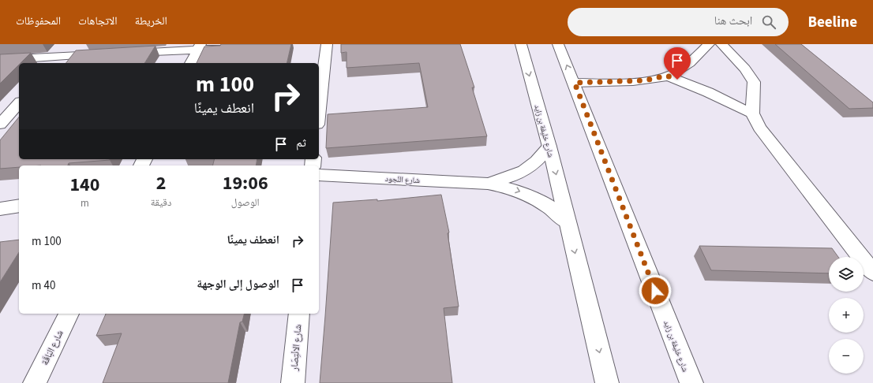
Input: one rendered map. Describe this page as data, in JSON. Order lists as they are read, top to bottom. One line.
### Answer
{"streets":{"street":["شارع خليفة بن زايد","شارع النُجود","شارع البَاقَة","شارع الانْتِصَار"]},"crossings":[["شارع خليفة بن زايد","شارع النُجود"]],"page":{"header":"Beeline","search":"ابحث هنا","nav":["الخريطة","الاتجاهات","المحفوظات"],"turn":["100 m","انعطف يمينًا"],"then":"ثم","eta":["19:06","الوصول","2","دقيقة","140","m"],"list":[{"name":"انعطف يمينًا","value":"100 m"},{"name":"الوصول إلى الوجهة","value":"40 m"}],"map_buttons":["+","−"]}}
